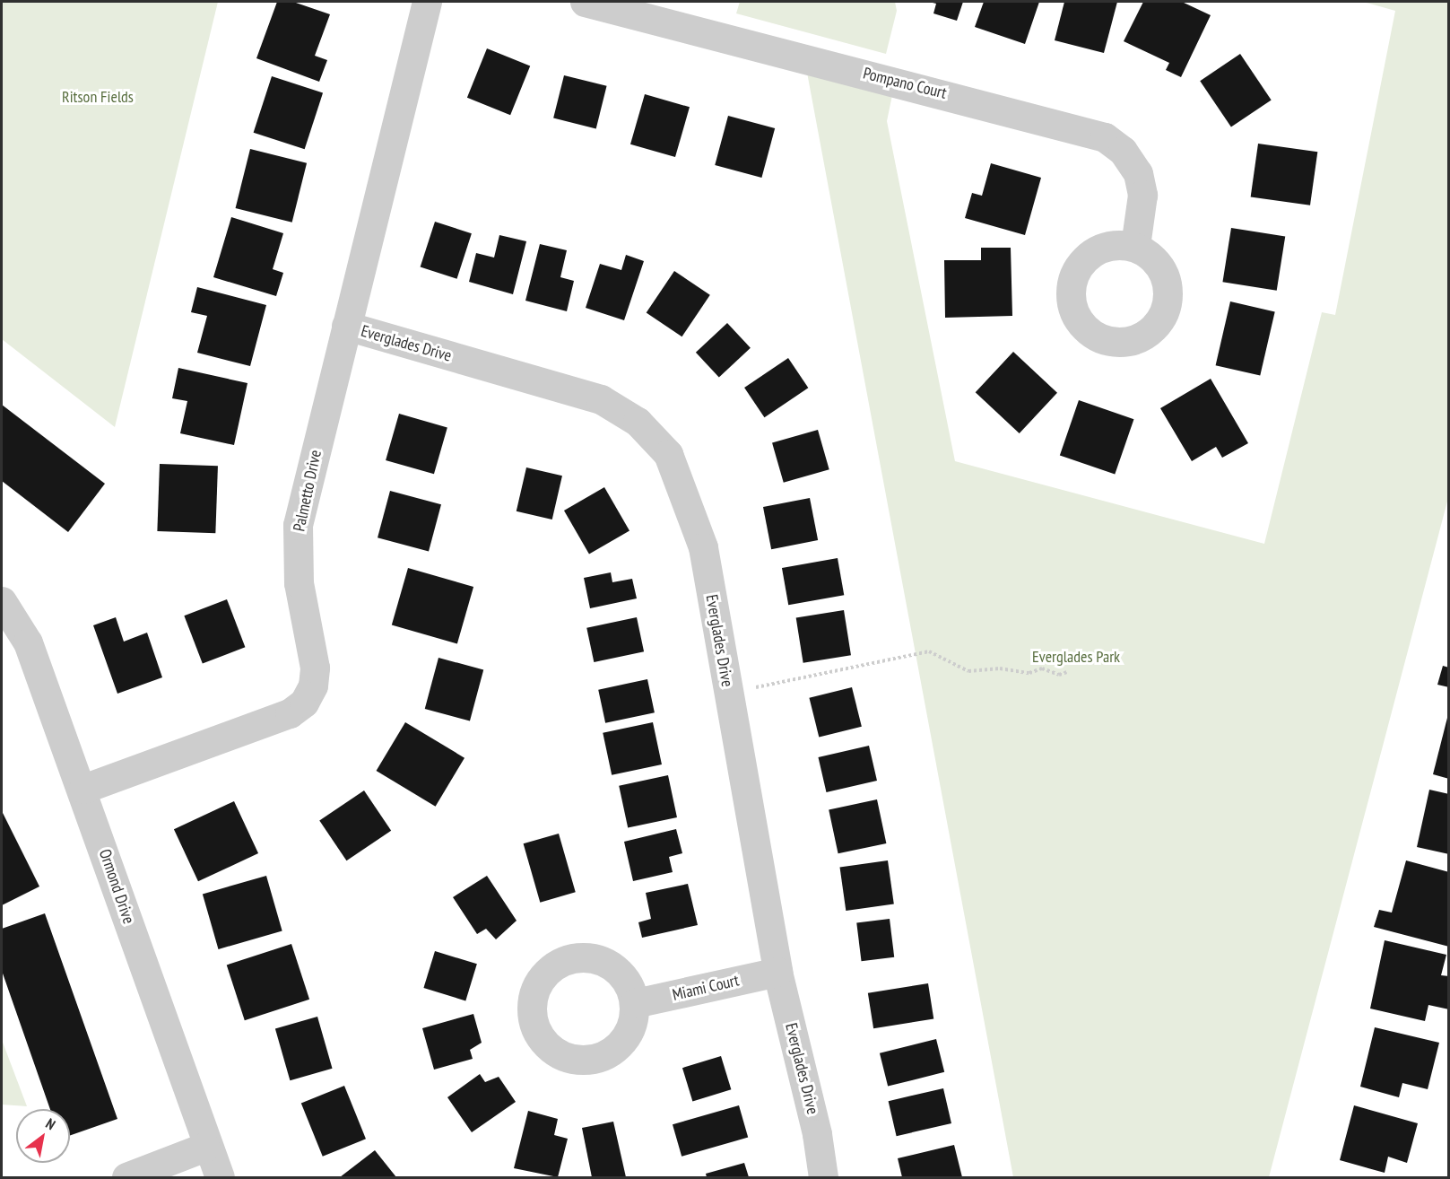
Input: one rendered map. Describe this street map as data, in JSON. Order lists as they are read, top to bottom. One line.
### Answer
{"streets":{"street":["Pompano Court","Everglades Drive","Palmetto Drive","Ormond Drive","Miami Court"]},"crossings":[["Everglades Drive","Palmetto Drive"],["Everglades Drive","Miami Court"],["Palmetto Drive","Ormond Drive"]],"parks":["Ritson Fields","Everglades Park"],"north":"top right"}
